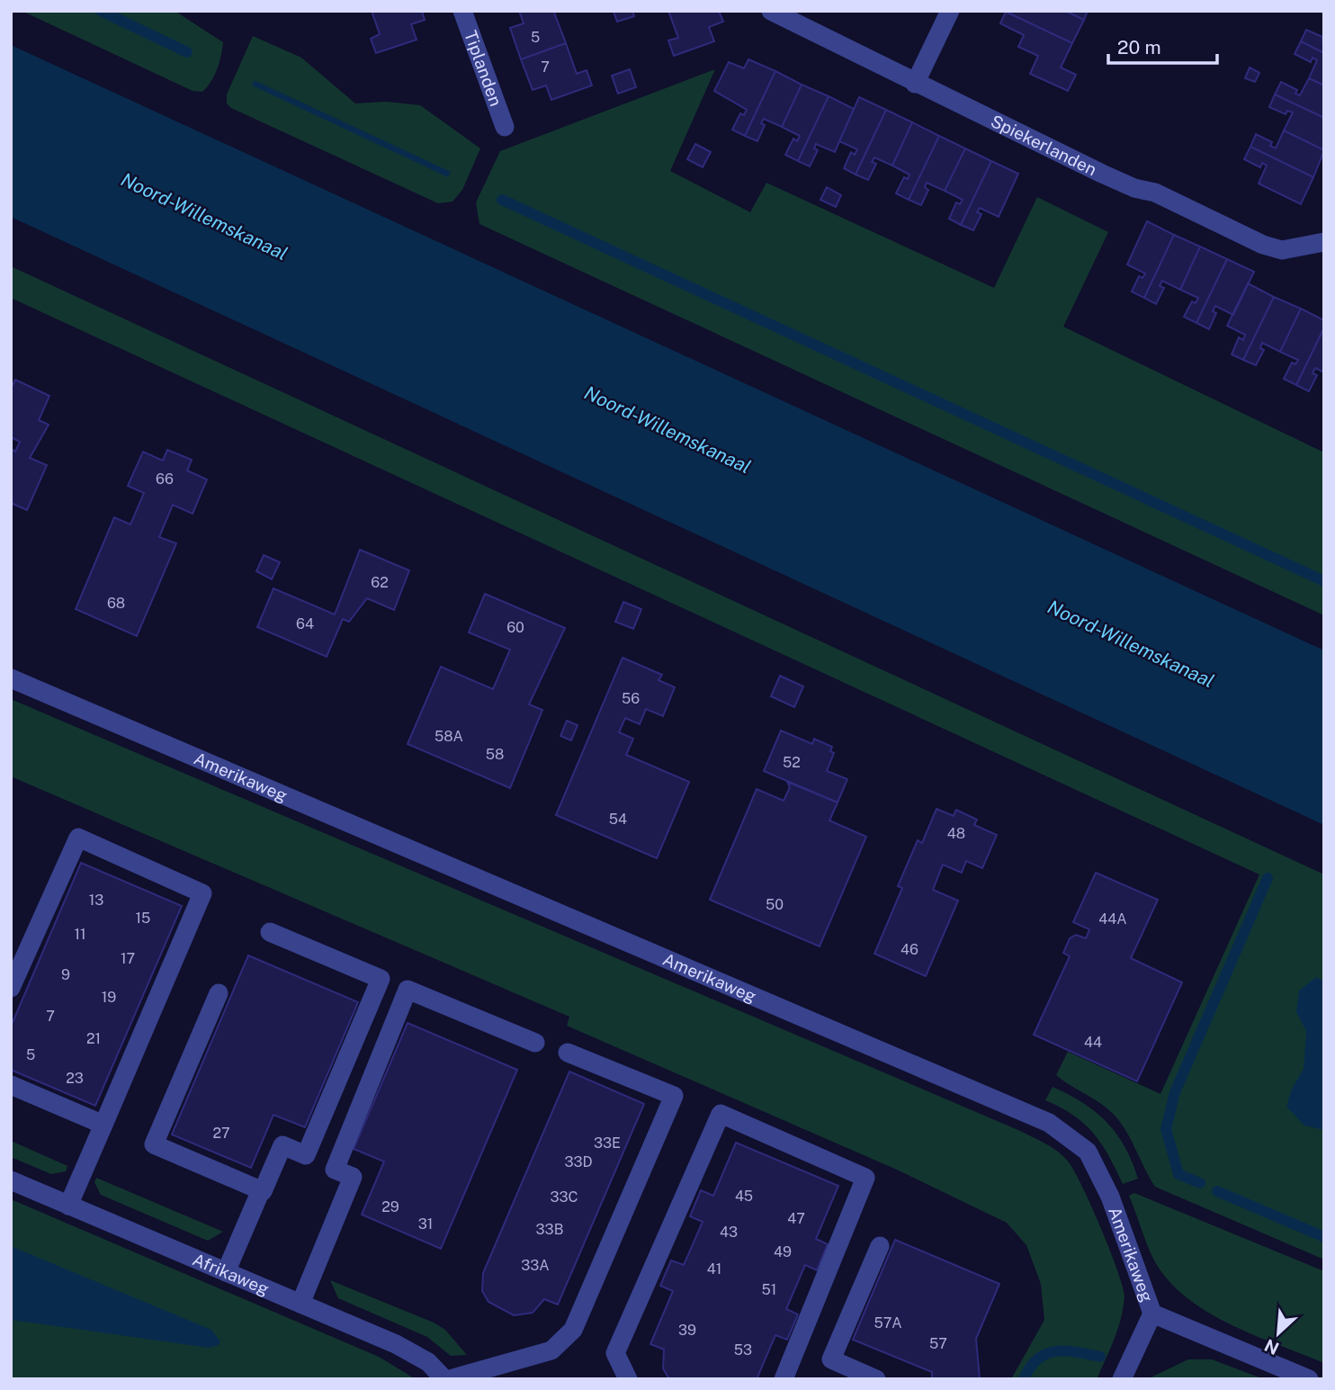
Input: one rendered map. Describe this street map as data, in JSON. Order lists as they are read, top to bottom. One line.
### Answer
{"streets":{"street":["Tiplanden","Spiekerlanden","Amerikaweg","Afrikaweg"]},"water":["Noord-Willemskanaal"],"house_numbers":["5","7","66","62","68","64","60","56","58A","58","52","54","48","13","50","15","44A","11","46","17","9","19","7","21","44","5","23","27","33E","33D","45","33C","29","47","31","33B","43","49","33A","41","51","57A","39","57","53"],"scale_bar":"20 m","north":"bottom left"}
